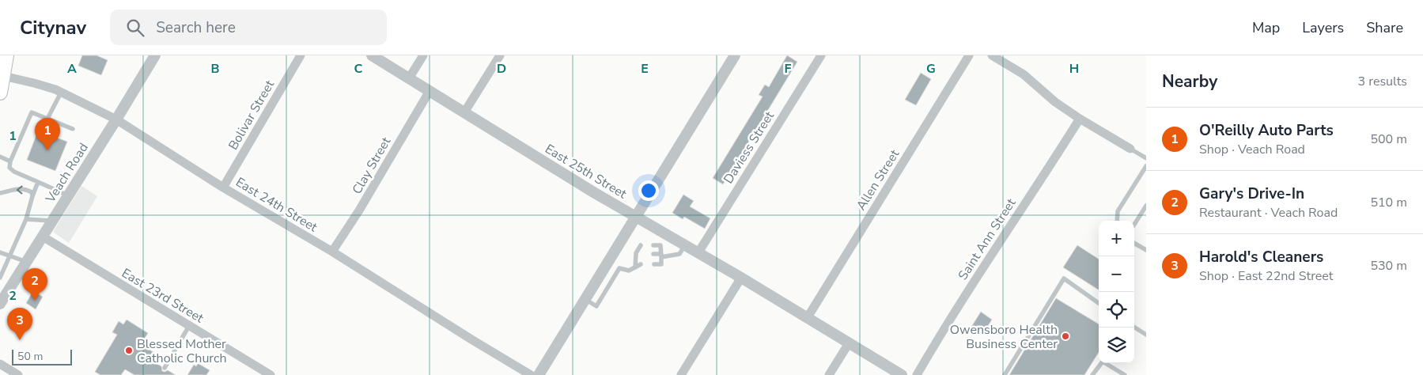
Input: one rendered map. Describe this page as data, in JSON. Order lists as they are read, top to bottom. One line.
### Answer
{"streets":{"street":["Bolivar Street","Daviess Street","Clay Street","East 25th Street","Veach Road","Allen Street","East 24th Street","Saint Ann Street","East 23rd Street"]},"crossings":[["Bolivar Street","East 24th Street"],["Daviess Street","East 25th Street"],["Clay Street","East 25th Street"],["Clay Street","East 24th Street"],["East 25th Street","Allen Street"],["Veach Road","East 24th Street"],["Veach Road","East 23rd Street"]],"places":["Owensboro Health Business Center","Blessed Mother Catholic Church"],"scale_bar":"50 m","page":{"header":"Citynav","search":"Search here","nav":["Map","Layers","Share"],"heading":["Nearby","3 results"],"list":[{"mark":"1","name":"O'Reilly Auto Parts","note":"Shop · Veach Road","value":"500 m"},{"mark":"2","name":"Gary's Drive-In","note":"Restaurant · Veach Road","value":"510 m"},{"mark":"3","name":"Harold's Cleaners","note":"Shop · East 22nd Street","value":"530 m"}],"pins":["1","2","3"],"map_buttons":["+","−"],"scale":"50 m"},"grid":{"columns":["A","B","C","D","E","F","G","H"],"rows":["1","2"]}}
